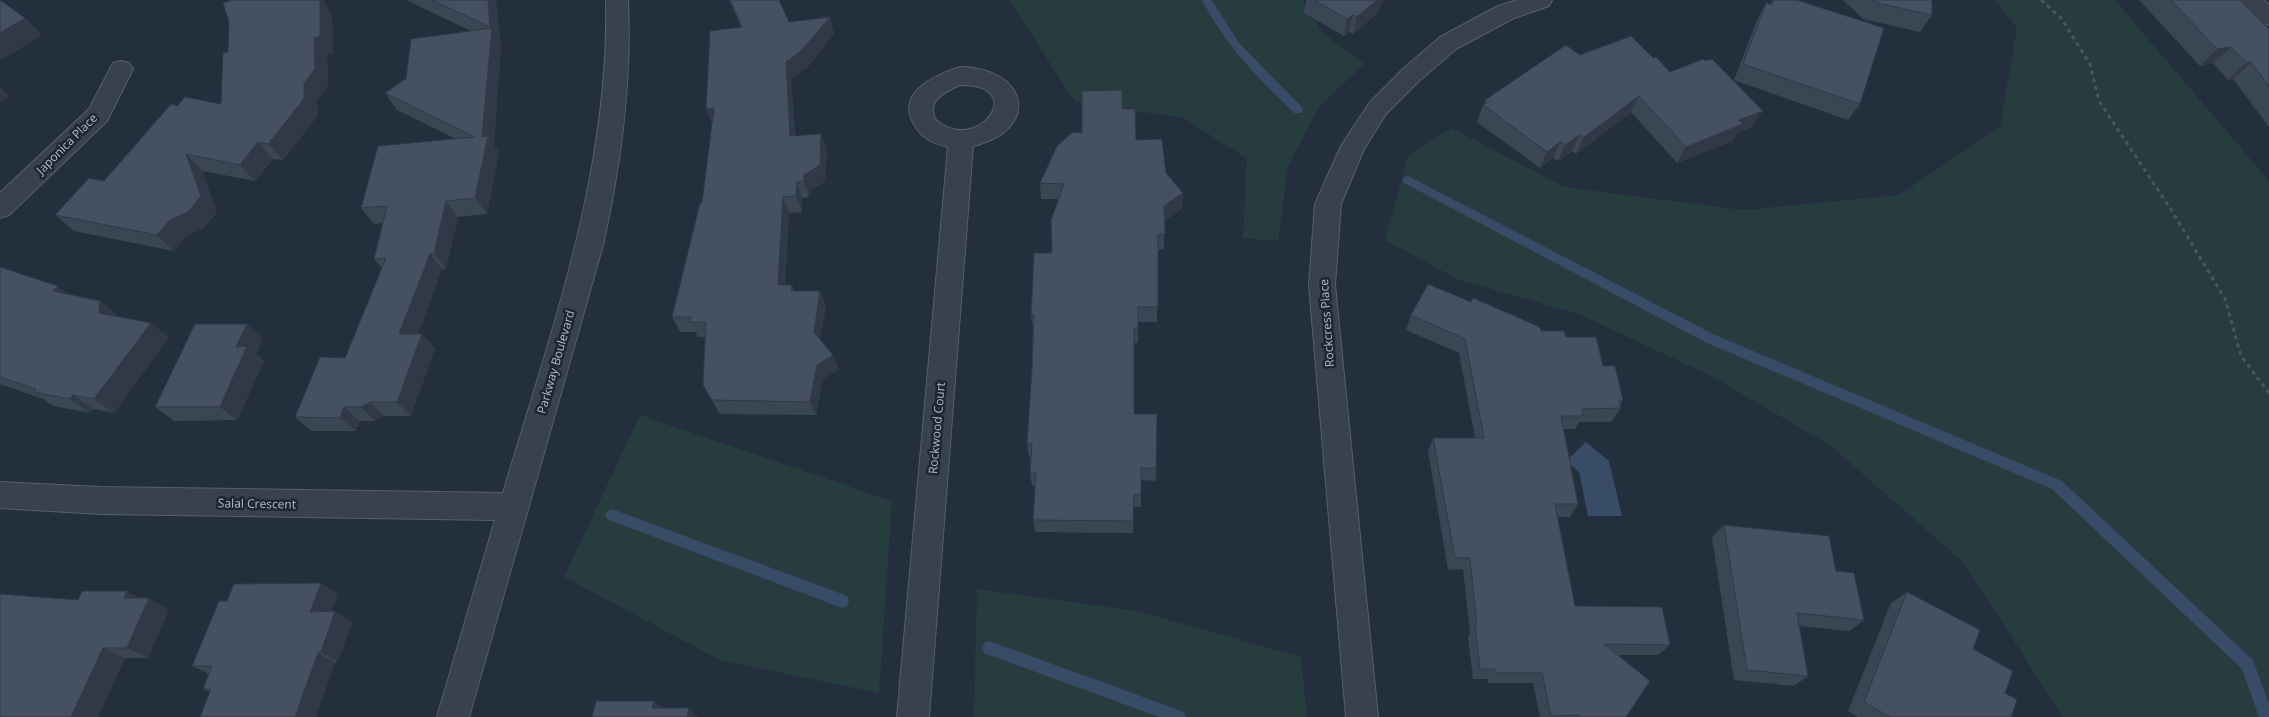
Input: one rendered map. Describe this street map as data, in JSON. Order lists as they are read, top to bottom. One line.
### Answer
{"streets":{"street":["Japonica Place","Rockcress Place","Parkway Boulevard","Rockwood Court","Salal Crescent"]},"crossings":[["Parkway Boulevard","Salal Crescent"]]}
